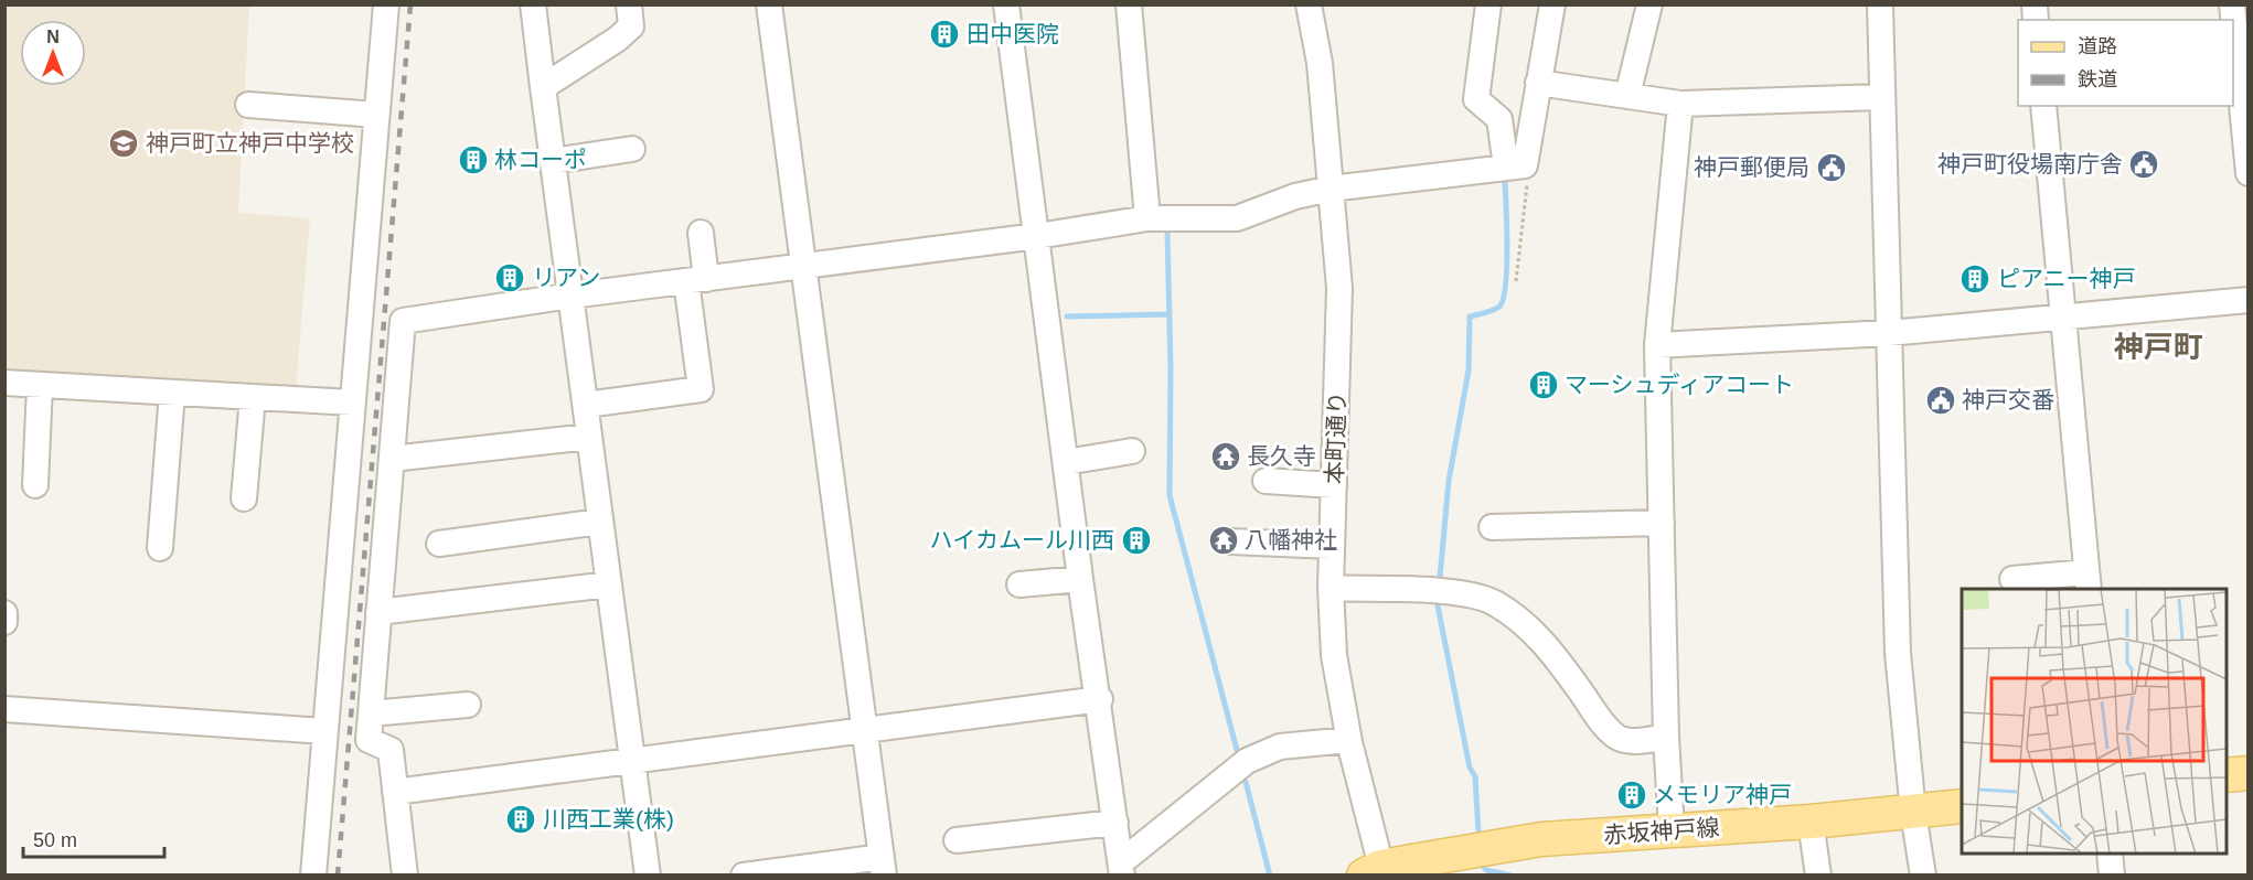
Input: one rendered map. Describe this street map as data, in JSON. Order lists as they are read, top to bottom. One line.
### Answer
{"streets":{"main road":["赤坂神戸線"],"street":["本町通り"]},"crossings":[["本町通り","赤坂神戸線"]],"districts":["神戸町"],"places":{"building":["田中医院","林コーポ","リアン","ピアニー神戸","マーシュディアコート","ハイカムール川西","メモリア神戸","川西工業(株)"],"school or university":["神戸町立神戸中学校"],"public building":["神戸町役場南庁舎","神戸郵便局","神戸交番"],"temple":["長久寺","八幡神社"]},"legend":["道路","鉄道"],"scale_bar":"50 m","north":"top"}
